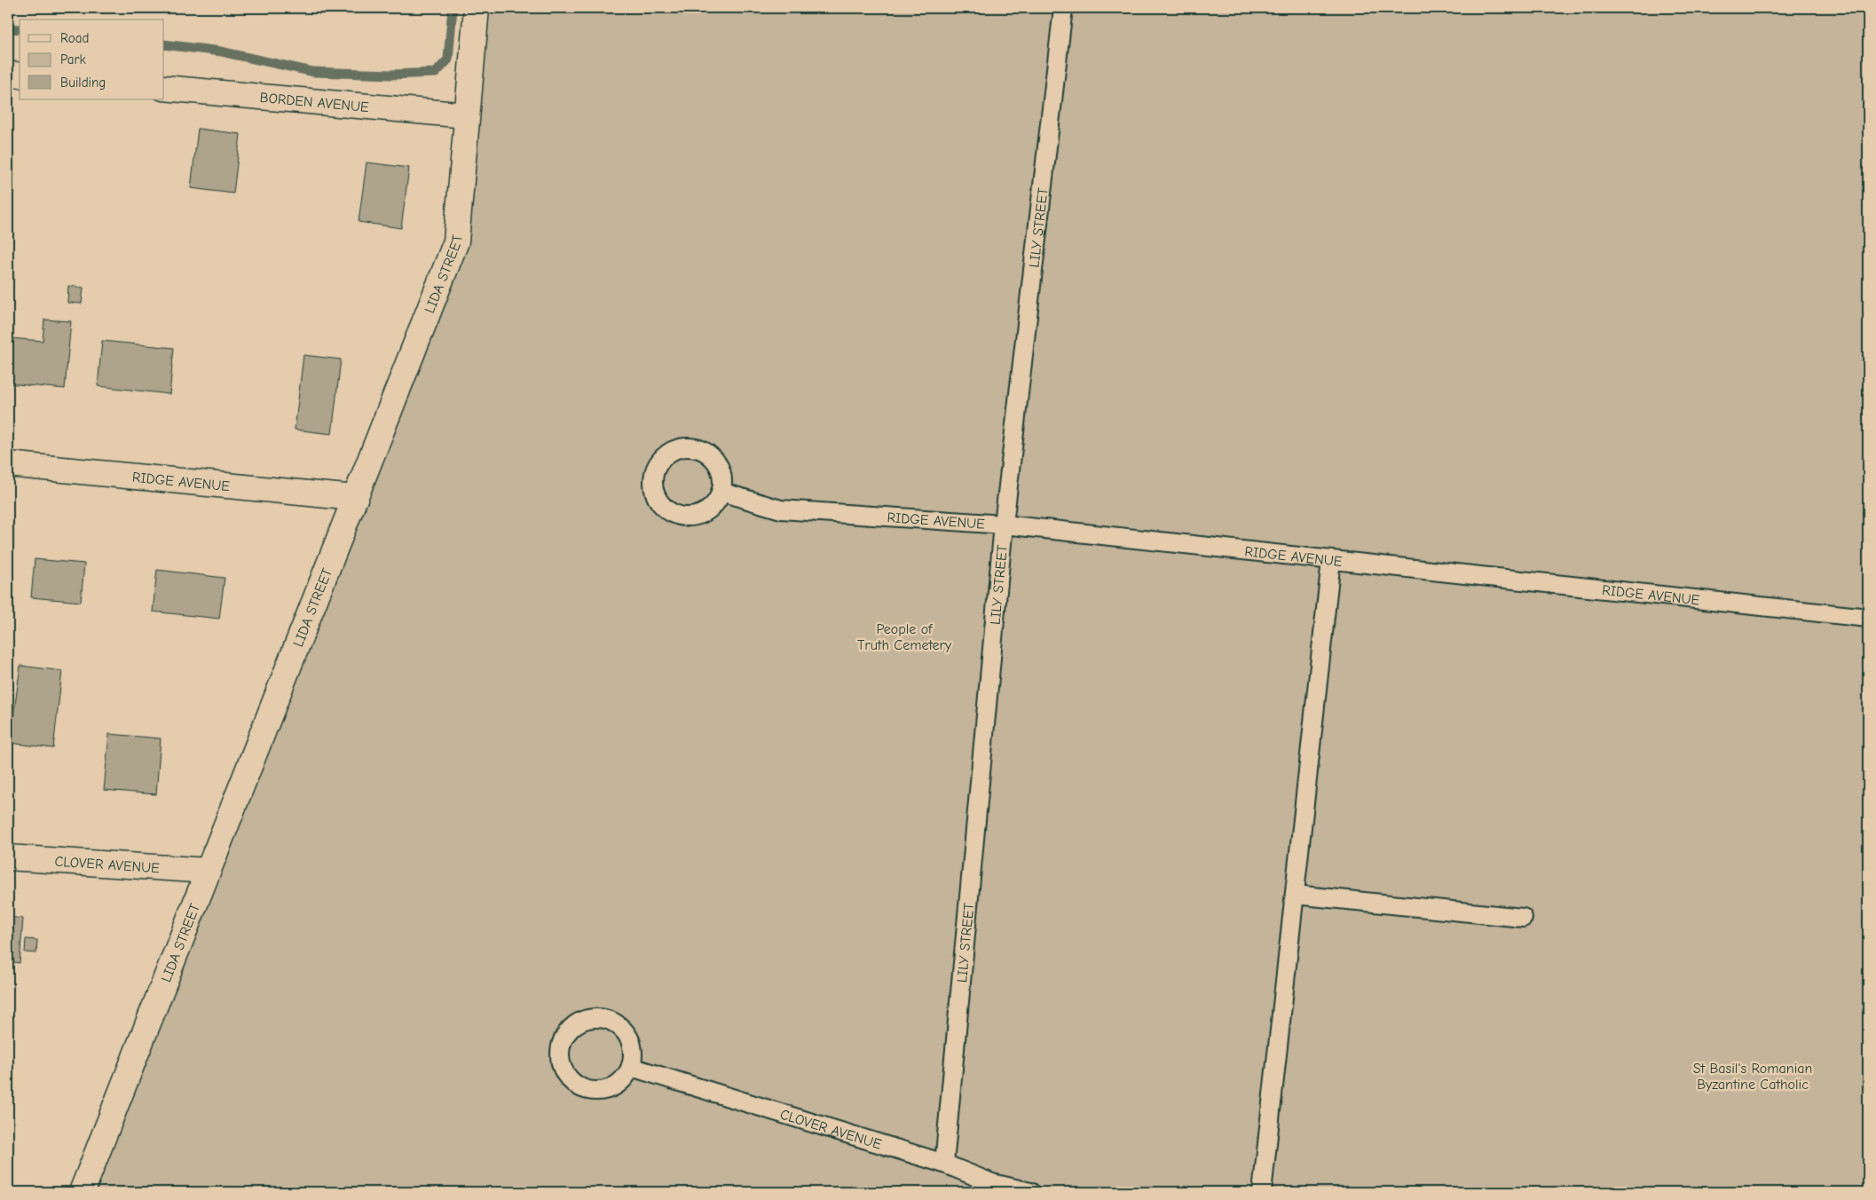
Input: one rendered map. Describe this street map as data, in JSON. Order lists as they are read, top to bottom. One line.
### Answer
{"streets":{"street":["BORDEN AVENUE","LIDA STREET","RIDGE AVENUE","CLOVER AVENUE"],"lane":["LILY STREET"]},"crossings":[["BORDEN AVENUE","LIDA STREET"],["LILY STREET","RIDGE AVENUE"],["LILY STREET","CLOVER AVENUE"],["LIDA STREET","RIDGE AVENUE"],["LIDA STREET","CLOVER AVENUE"]],"parks":["People of Truth Cemetery","St Basil's Romanian Byzantine Catholic"],"legend":["Road","Park","Building"]}
